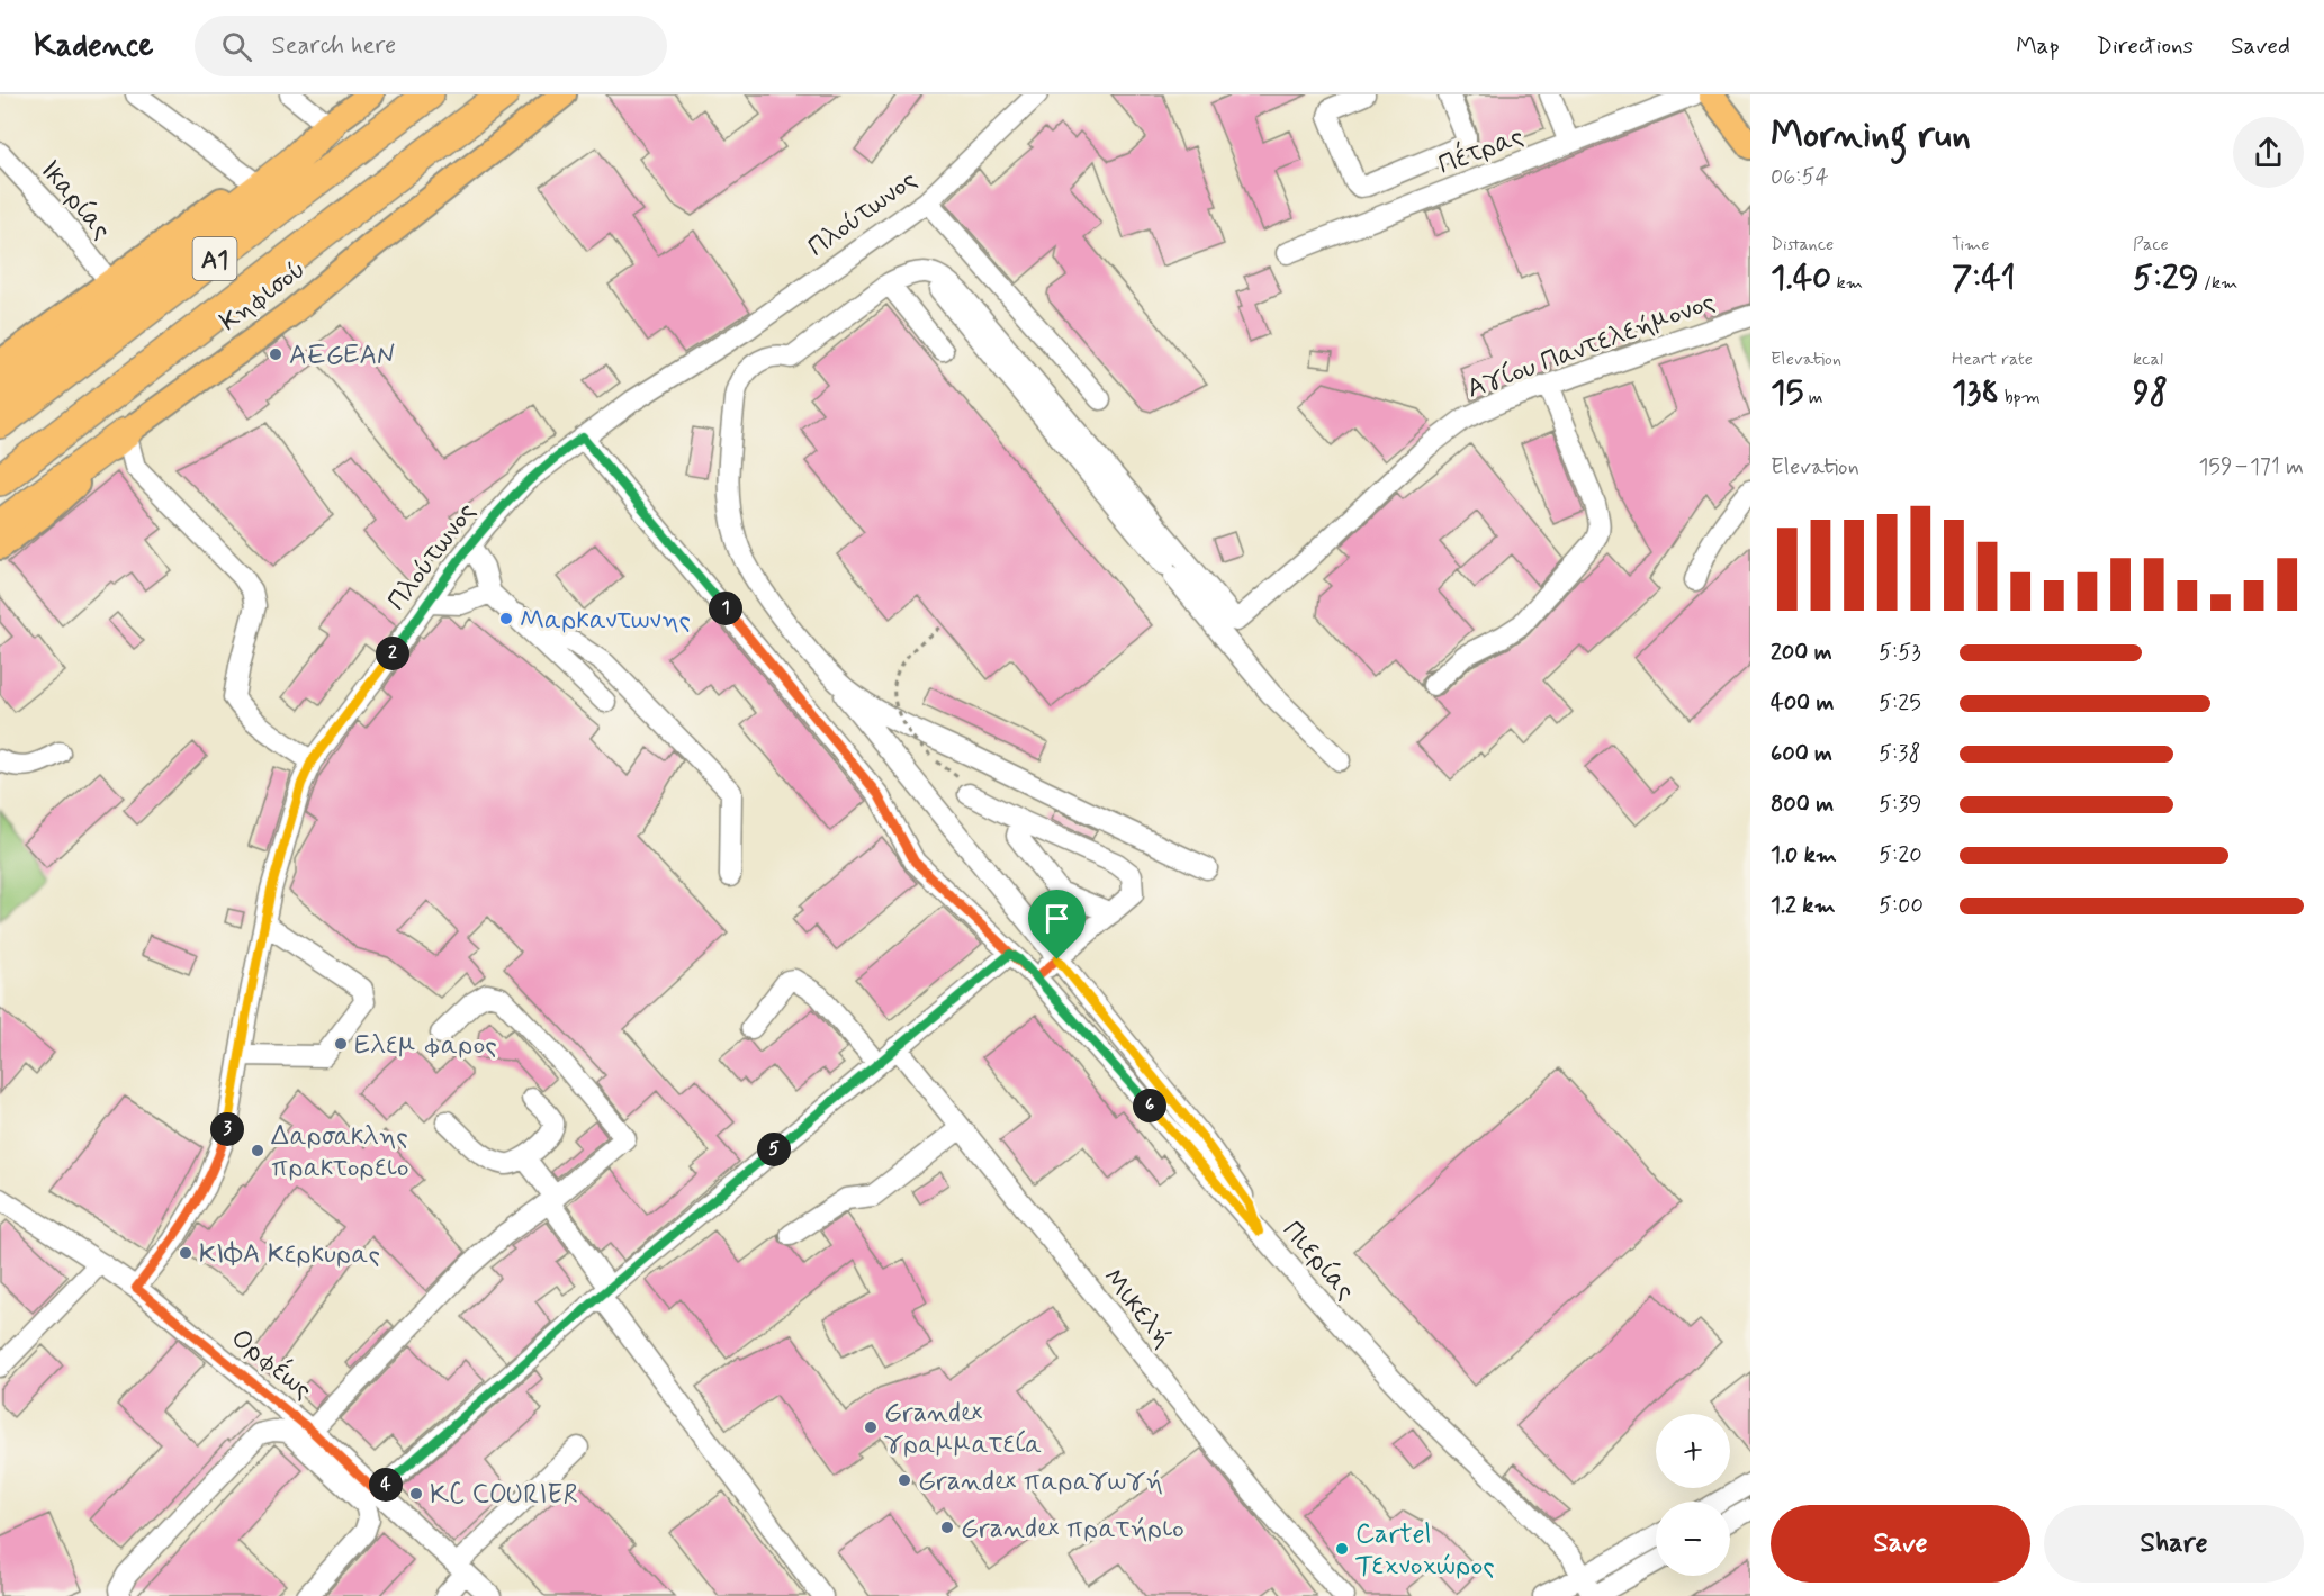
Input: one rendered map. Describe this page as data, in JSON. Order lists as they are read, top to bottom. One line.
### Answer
{"streets":{"highway":["Α1"],"main road":["Κηφισού"],"street":["Πέτρας","Ικαρίας","Πλούτωνος","Αγίου Παντελεήμονος","Πιερίας","Μικελή","Ορφέως"]},"crossings":[["Πλούτωνος","Πιερίας"],["Πλούτωνος","Ορφέως"]],"places":["AEGEAN","Μαρκαντωνης","Ελεμ φαρος","Δαρσακλης πρακτορειο","ΚΙΦΑ Κερκυρας","Grandex γραμματεία","Grandex παραγωγή","KC COURIER","Grandex πρατήριο","Cartel Τεχνοχώρος"],"page":{"header":"Kadence","search":"Search here","nav":["Map","Directions","Saved"],"heading":["Morning run","06:54"],"stats":[["Distance","1.40 km"],["Time","7:41"],["Pace","5:29 /km"],["Elevation","15 m"],["Heart rate","138 bpm"],["kcal","98"]],"chart":["Elevation","159–171 m"],"pins":["1","2","6","3","5","4"],"list":[{"name":"200 m","note":"5:53"},{"name":"400 m","note":"5:25"},{"name":"600 m","note":"5:38"},{"name":"800 m","note":"5:39"},{"name":"1.0 km","note":"5:20"},{"name":"1.2 km","note":"5:00"}],"map_buttons":["+","−"],"buttons":["Save","Share"]}}
